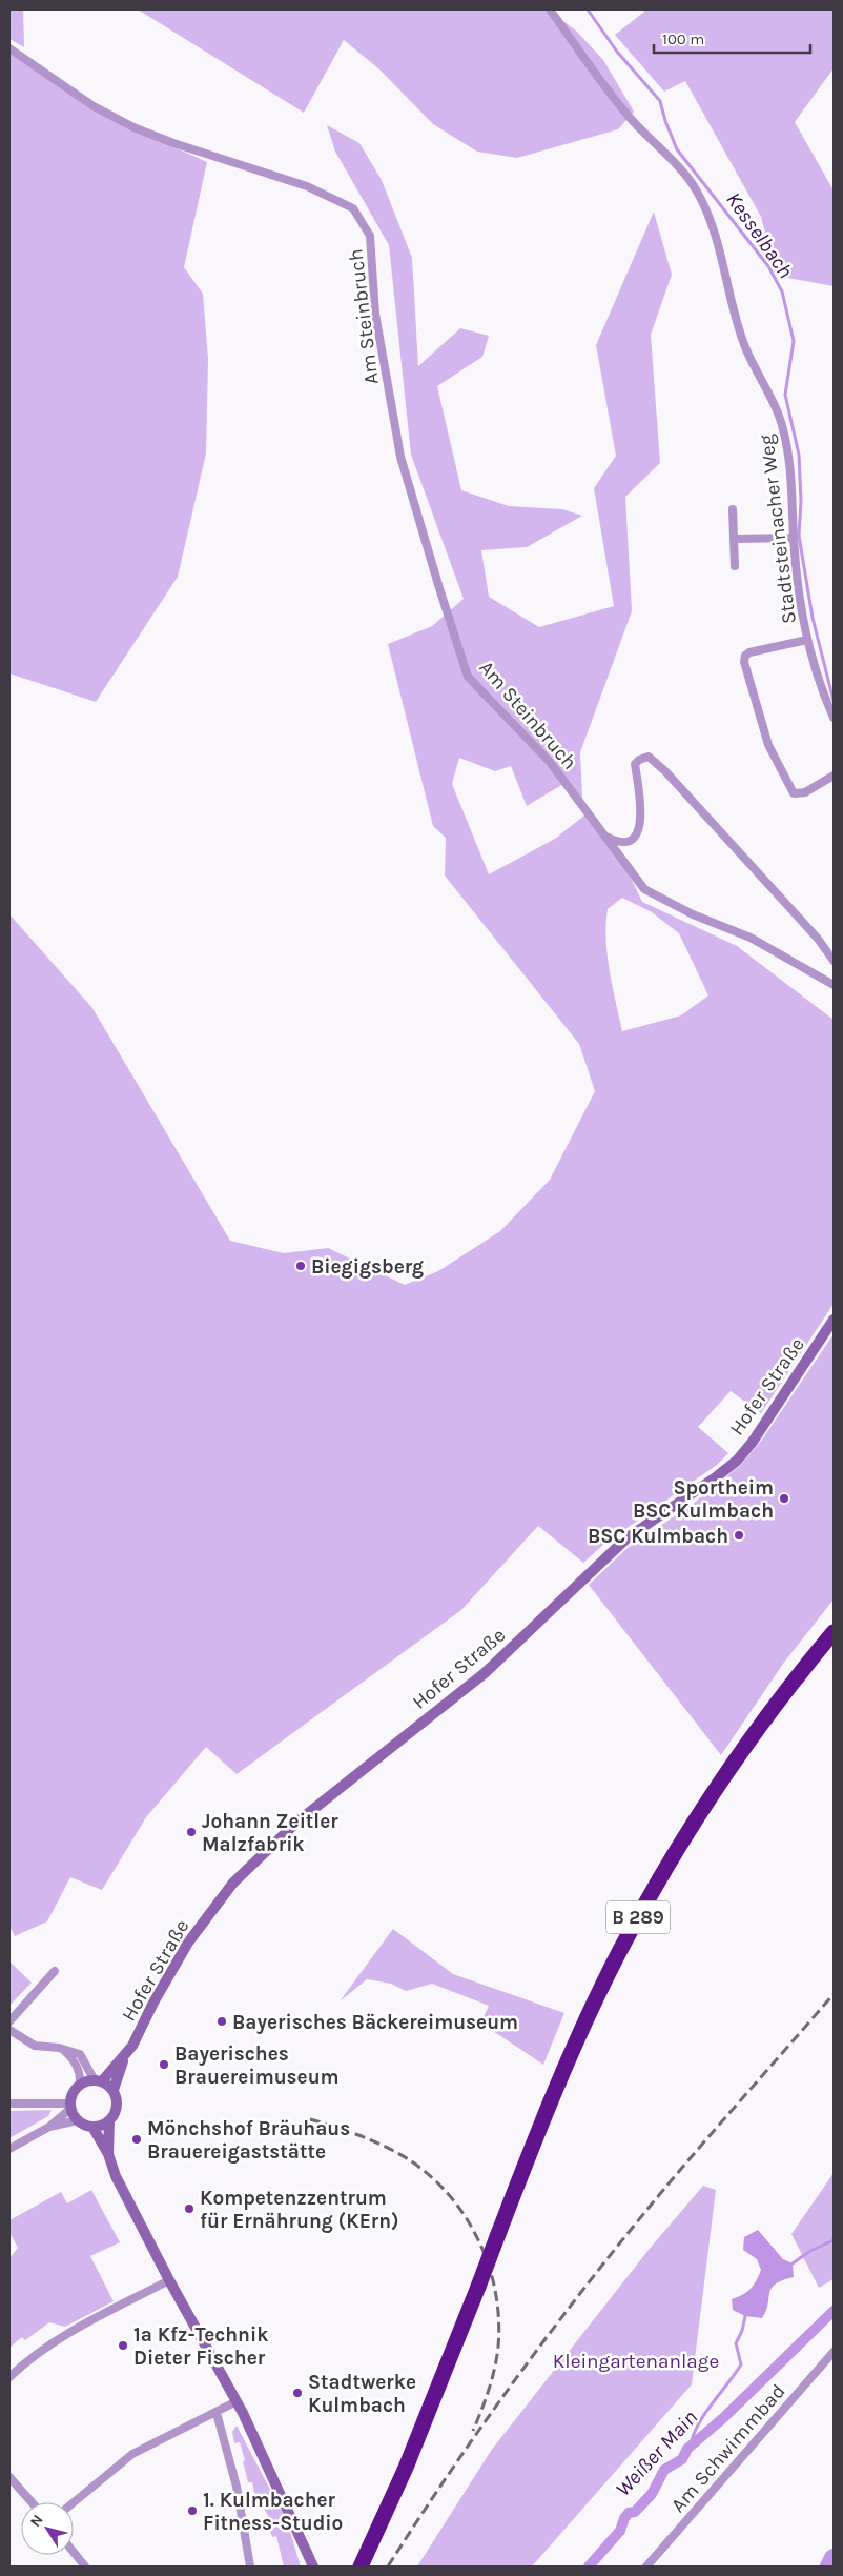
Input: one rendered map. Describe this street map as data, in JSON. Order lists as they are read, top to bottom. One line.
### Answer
{"streets":{"highway":["B 289"],"street":["Am Steinbruch","Stadtsteinacher Weg","Hofer Straße","Am Schwimmbad"]},"water":["Kesselbach","Weißer Main"],"parks":["Kleingartenanlage"],"places":["Biegigsberg","Sportheim BSC Kulmbach","BSC Kulmbach","Johann Zeitler Malzfabrik","Bayerisches Bäckereimuseum","Bayerisches Brauereimuseum","Mönchshof Bräuhaus Brauereigaststätte","Kompetenzzentrum für Ernährung (KErn)","1a Kfz-Technik Dieter Fischer","Stadtwerke Kulmbach","1. Kulmbacher Fitness-Studio"],"scale_bar":"100 m","north":"top left"}
